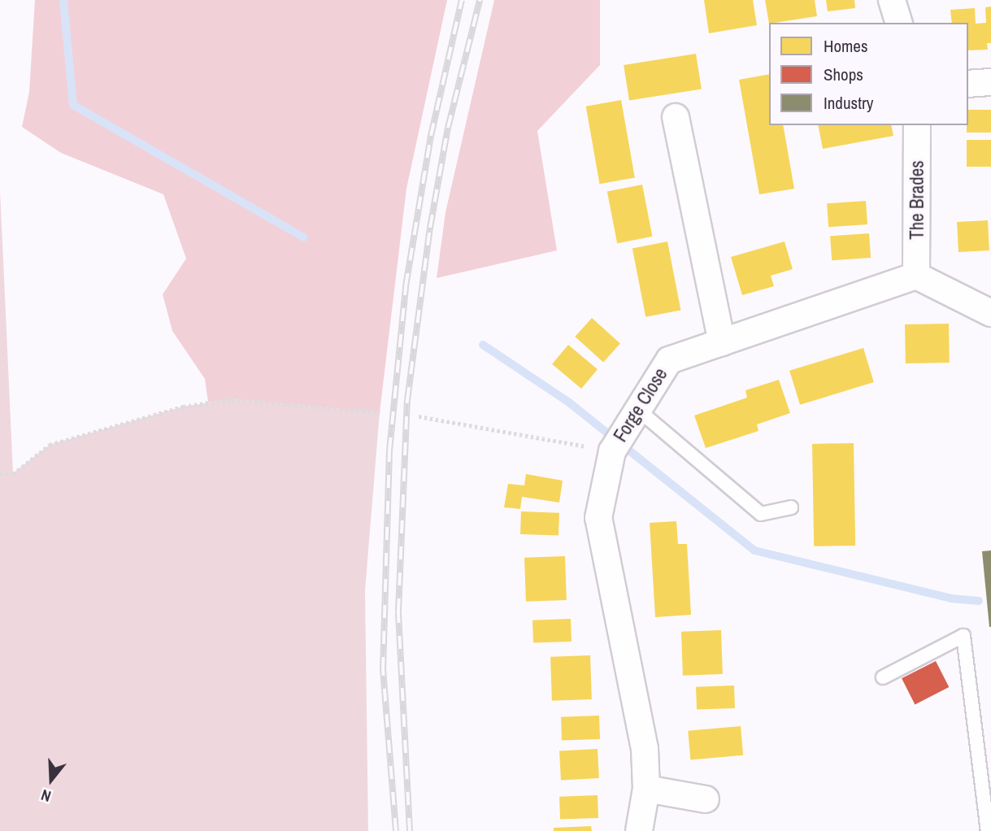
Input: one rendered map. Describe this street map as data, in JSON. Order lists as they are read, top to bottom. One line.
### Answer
{"streets":{"street":["The Brades","Forge Close"]},"crossings":[["The Brades","Forge Close"]],"legend":["Homes","Shops","Industry"],"north":"bottom"}
